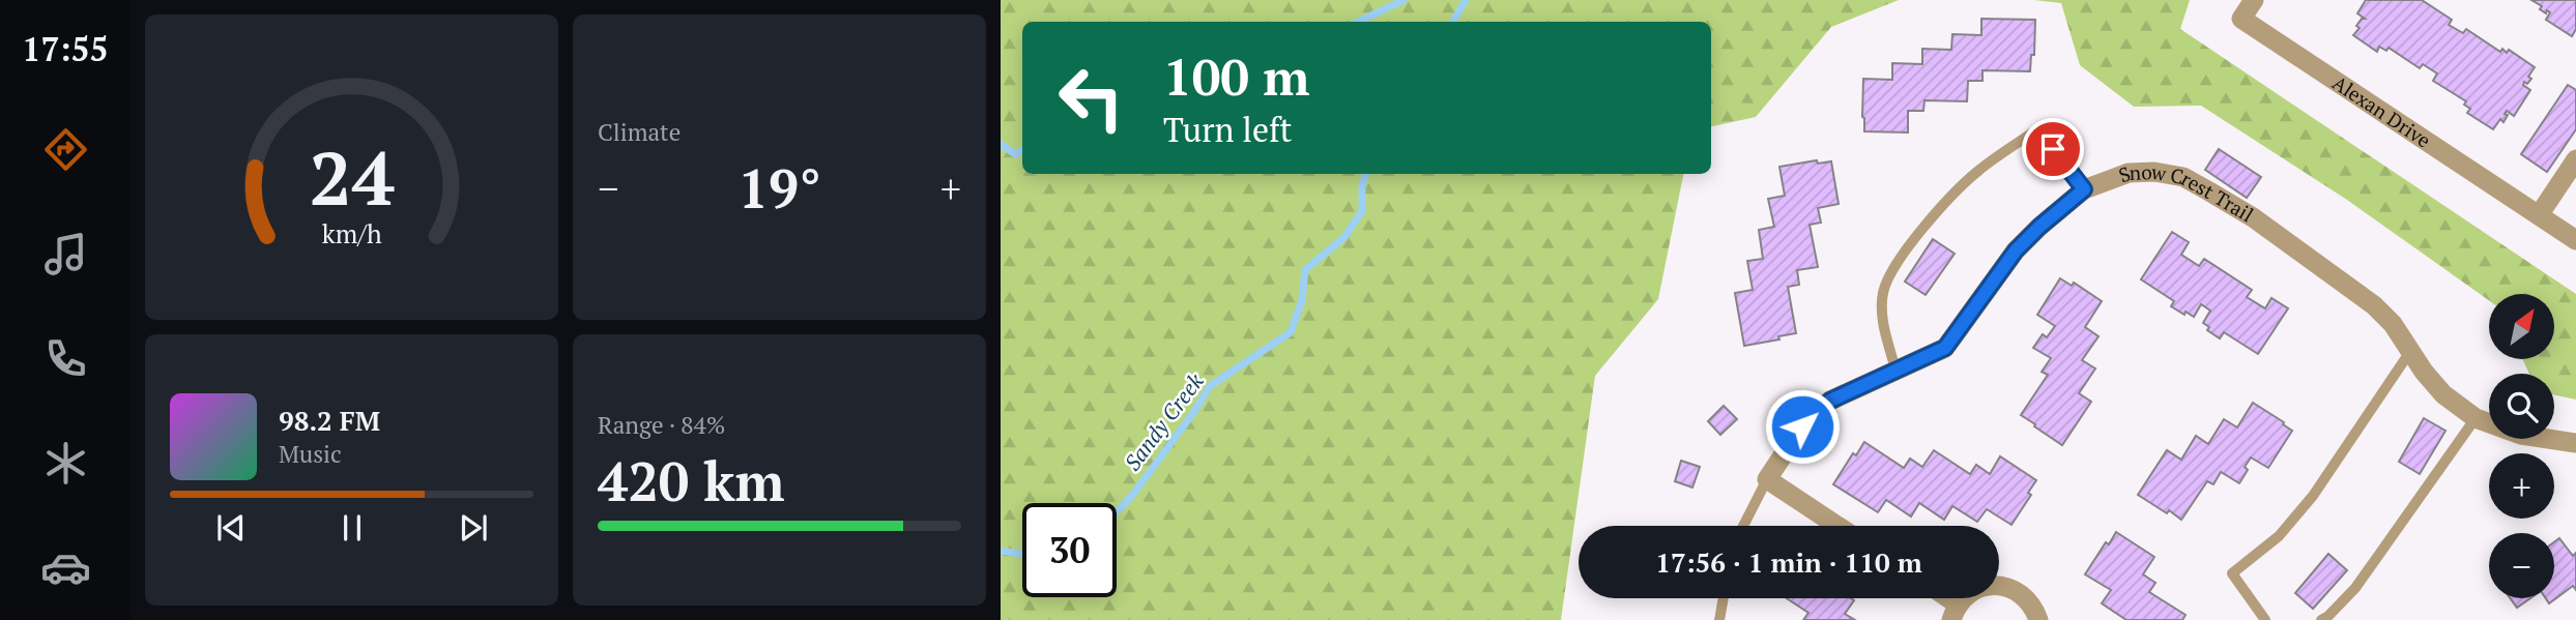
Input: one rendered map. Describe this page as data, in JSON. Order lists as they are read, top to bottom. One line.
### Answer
{"streets":{"street":["Alexan Drive","Snow Crest Trail"]},"water":["Sandy Creek"],"north":"top right","page":{"tabs":"17:55","tile":["Climate",["Range · 84%","420 km"]],"turn":["100 m","Turn left"],"heat":["−","19°","+"],"map_buttons":["+","−"],"song":["98.2 FM","Music"],"limit":"30","trip":"17:56 · 1 min · 110 m","gauge":["24","km/h"]}}
